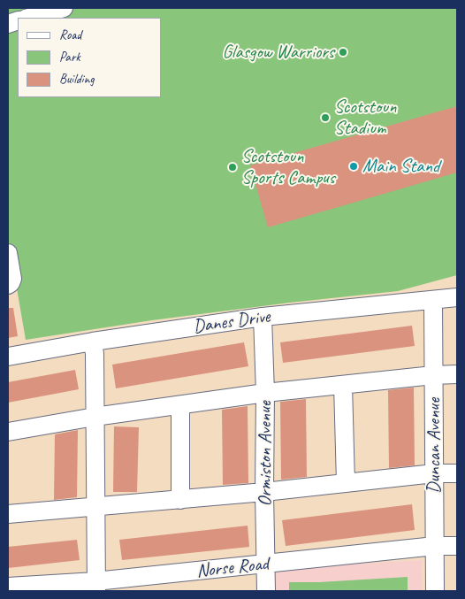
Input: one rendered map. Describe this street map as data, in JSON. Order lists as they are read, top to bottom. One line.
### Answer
{"streets":{"street":["Danes Drive","Duncan Avenue","Ormiston Avenue","Norse Road"]},"crossings":[["Danes Drive","Duncan Avenue"],["Danes Drive","Ormiston Avenue"],["Duncan Avenue","Norse Road"],["Ormiston Avenue","Norse Road"]],"places":["Glasgow Warriors","Scotstoun Stadium","Main Stand","Scotstoun Sports Campus"],"legend":["Road","Park","Building"]}
